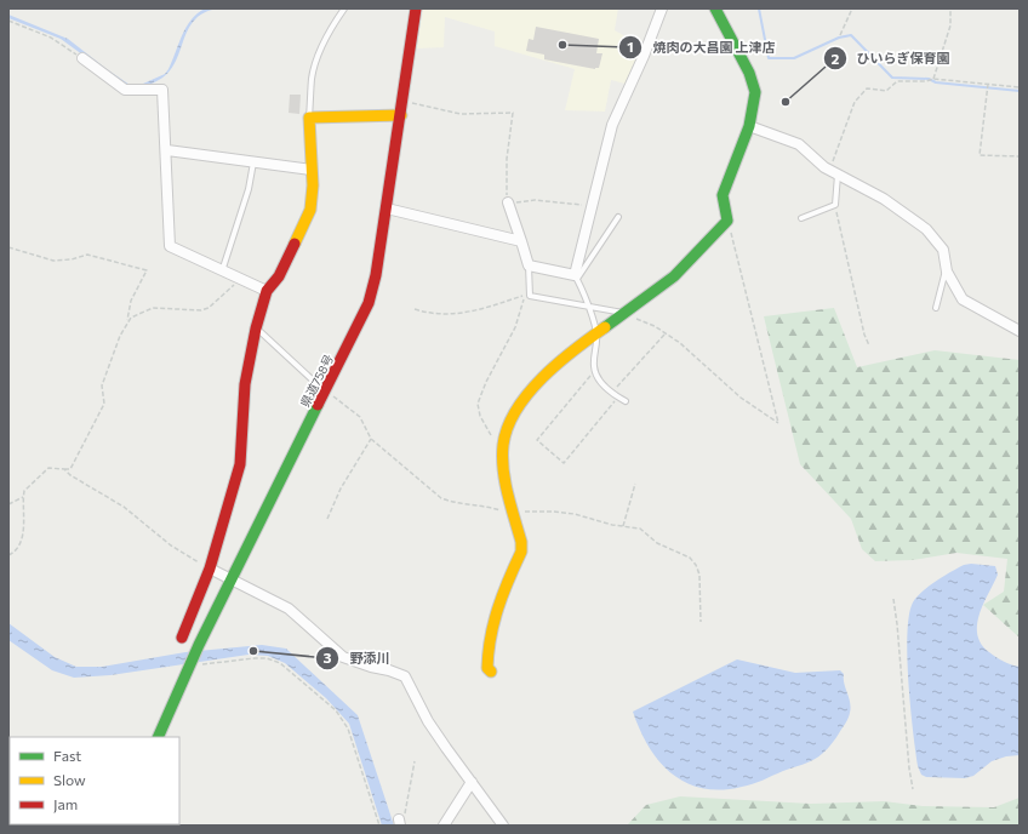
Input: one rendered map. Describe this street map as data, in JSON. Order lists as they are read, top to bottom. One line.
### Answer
{"streets":{"street":["県道758号"]},"places":["焼肉の大昌園 上津店","ひいらぎ保育園","野添川"],"legend":["Fast","Slow","Jam"]}
